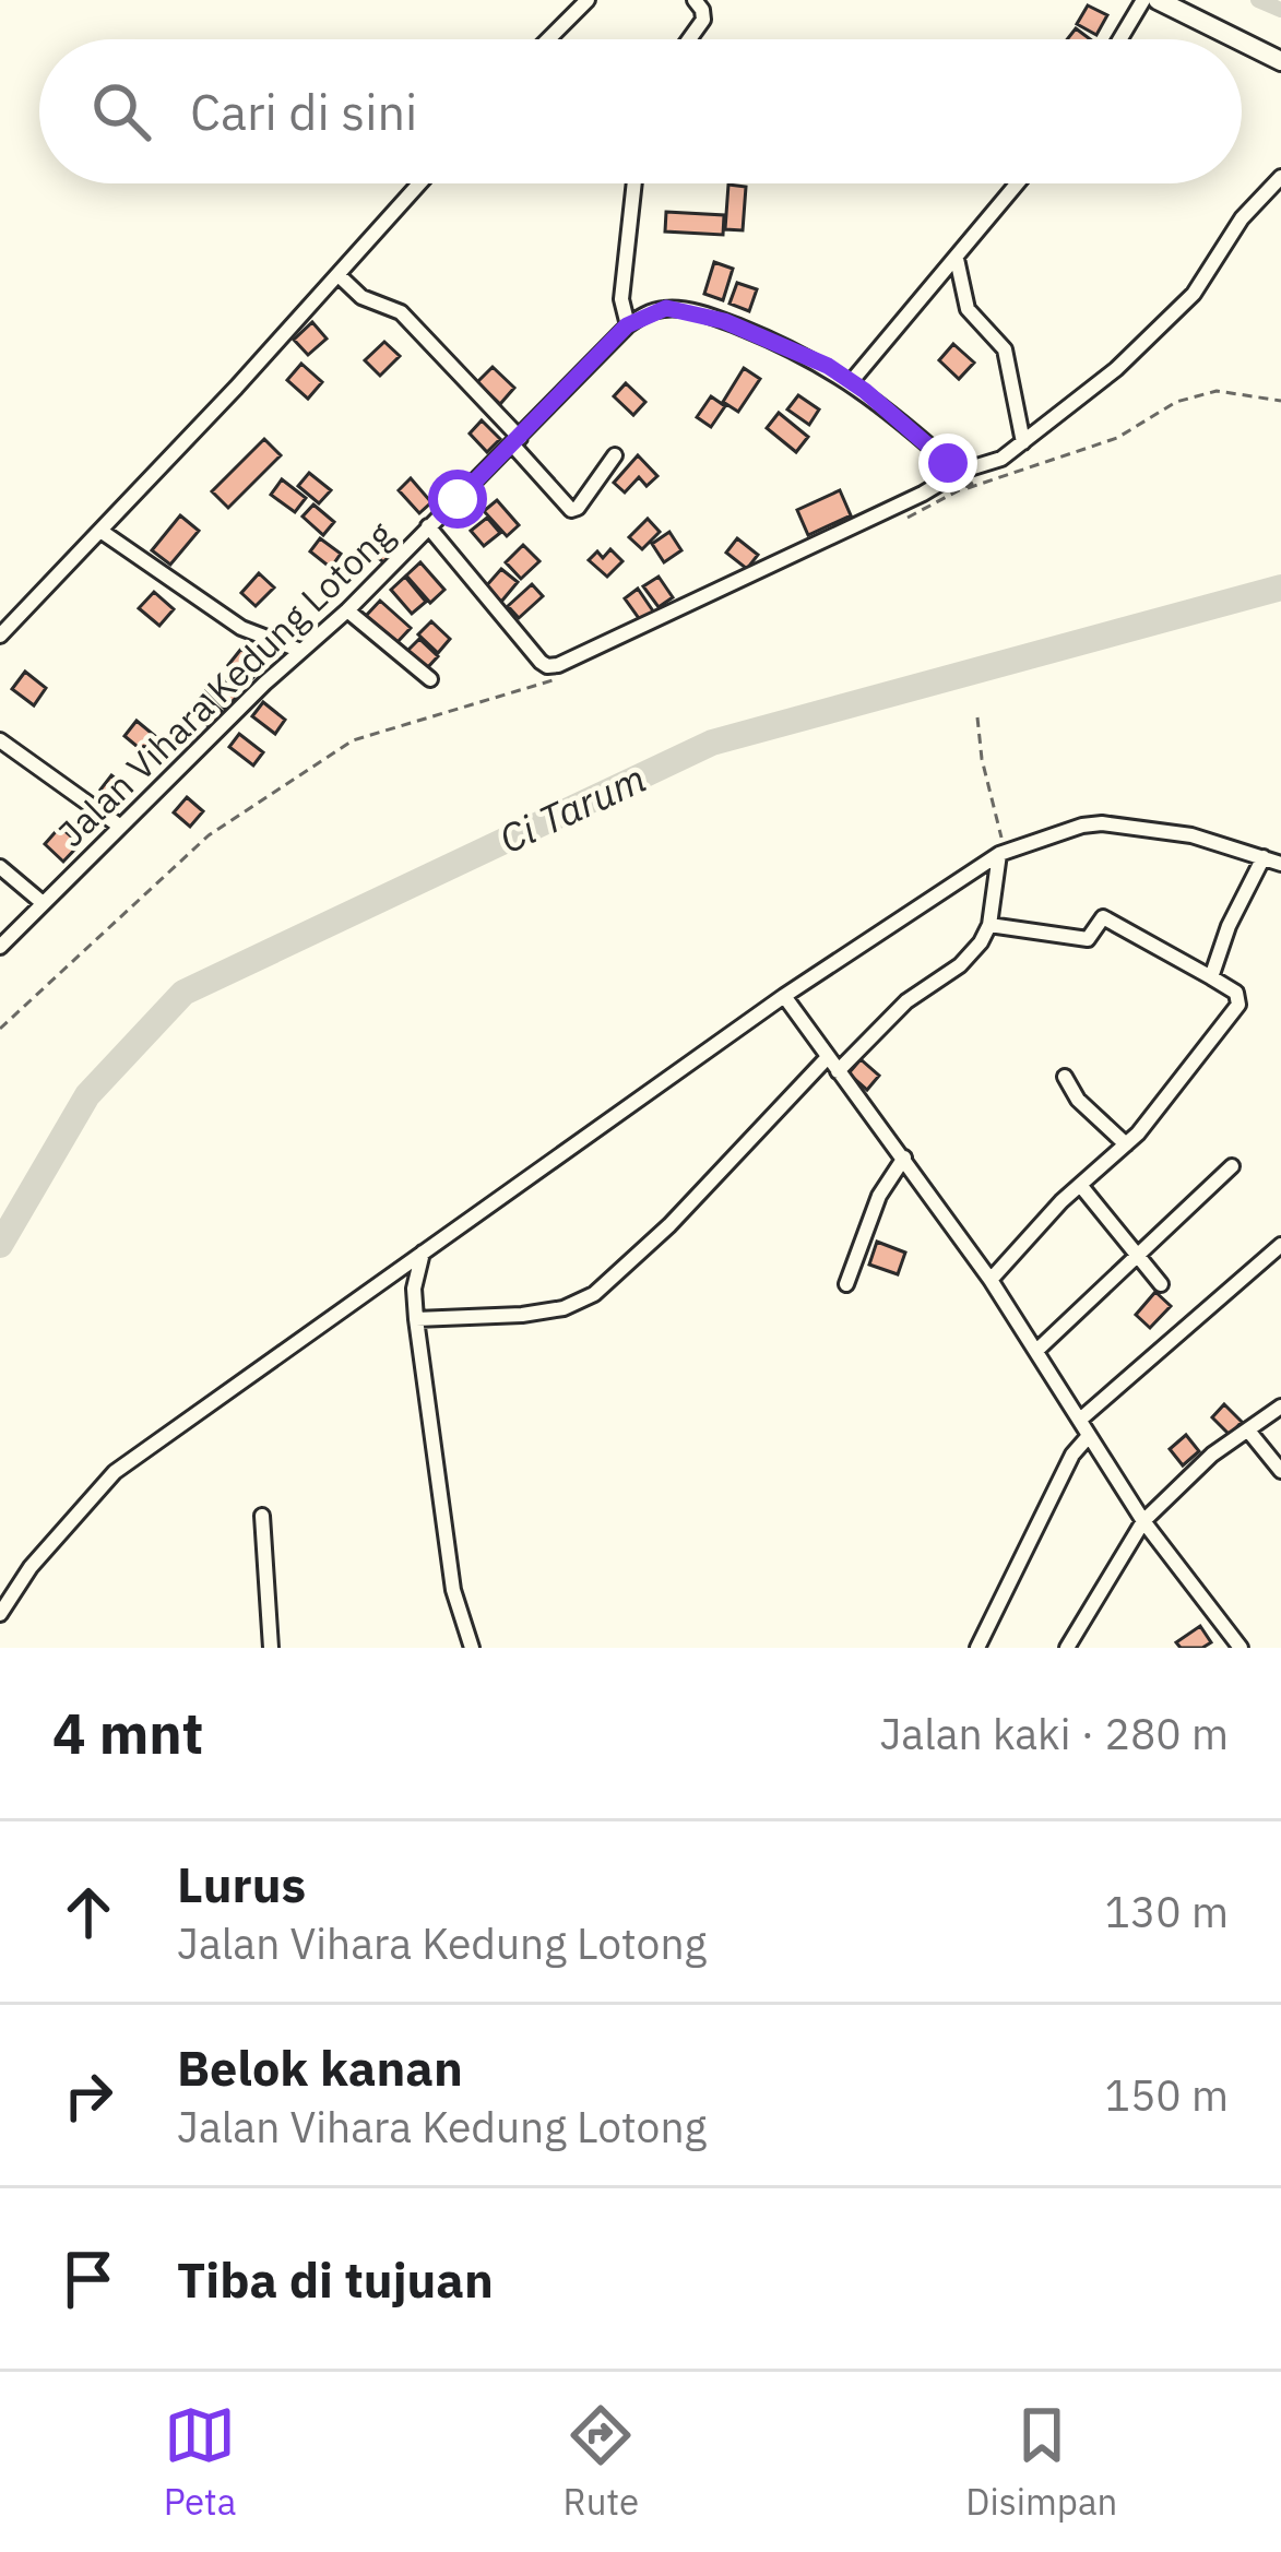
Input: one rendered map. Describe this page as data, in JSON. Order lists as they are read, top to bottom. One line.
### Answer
{"streets":{"street":["Jalan Vihara Kedung Lotong"]},"water":["Ci Tarum"],"page":{"search":"Cari di sini","heading":["4 mnt","Jalan kaki · 280 m"],"list":[["Lurus","Jalan Vihara Kedung Lotong","130 m"],["Belok kanan","Jalan Vihara Kedung Lotong","150 m"],"Tiba di tujuan"],"nav":["Peta","Rute","Disimpan"]}}
